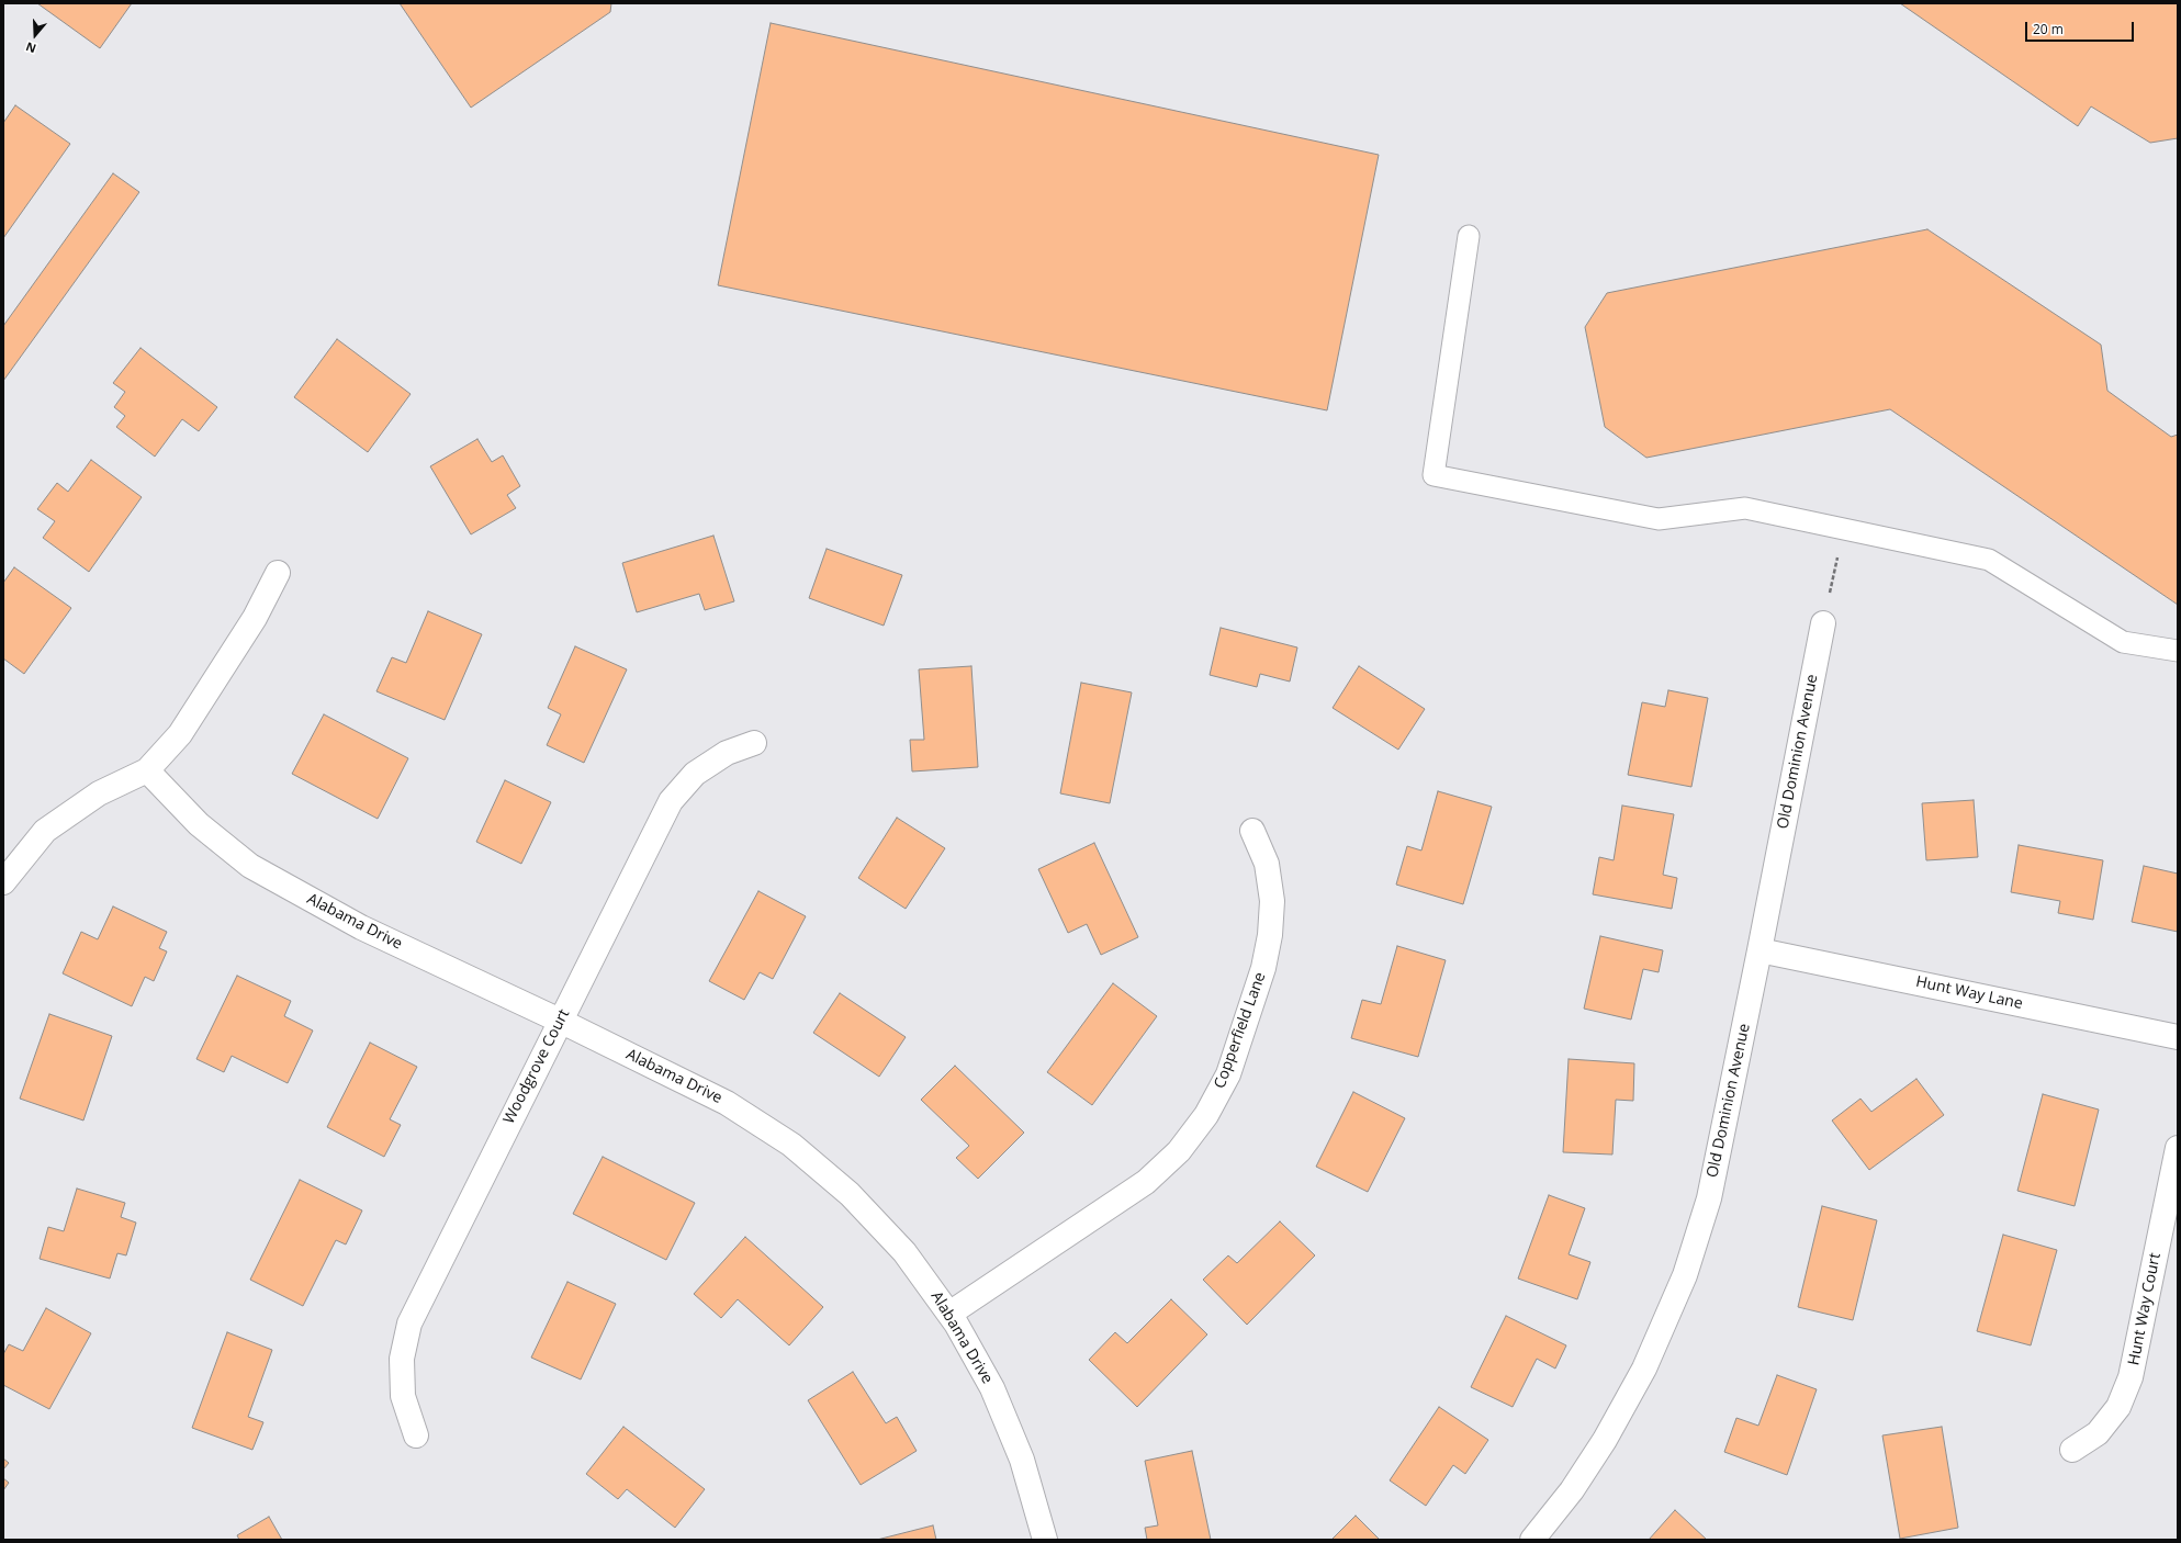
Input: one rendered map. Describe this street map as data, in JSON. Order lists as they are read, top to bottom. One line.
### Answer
{"streets":{"street":["Old Dominion Avenue","Alabama Drive","Hunt Way Lane","Copperfield Lane","Woodgrove Court","Hunt Way Court"]},"crossings":[["Old Dominion Avenue","Hunt Way Lane"],["Alabama Drive","Copperfield Lane"],["Alabama Drive","Woodgrove Court"]],"scale_bar":"20 m","north":"bottom"}
